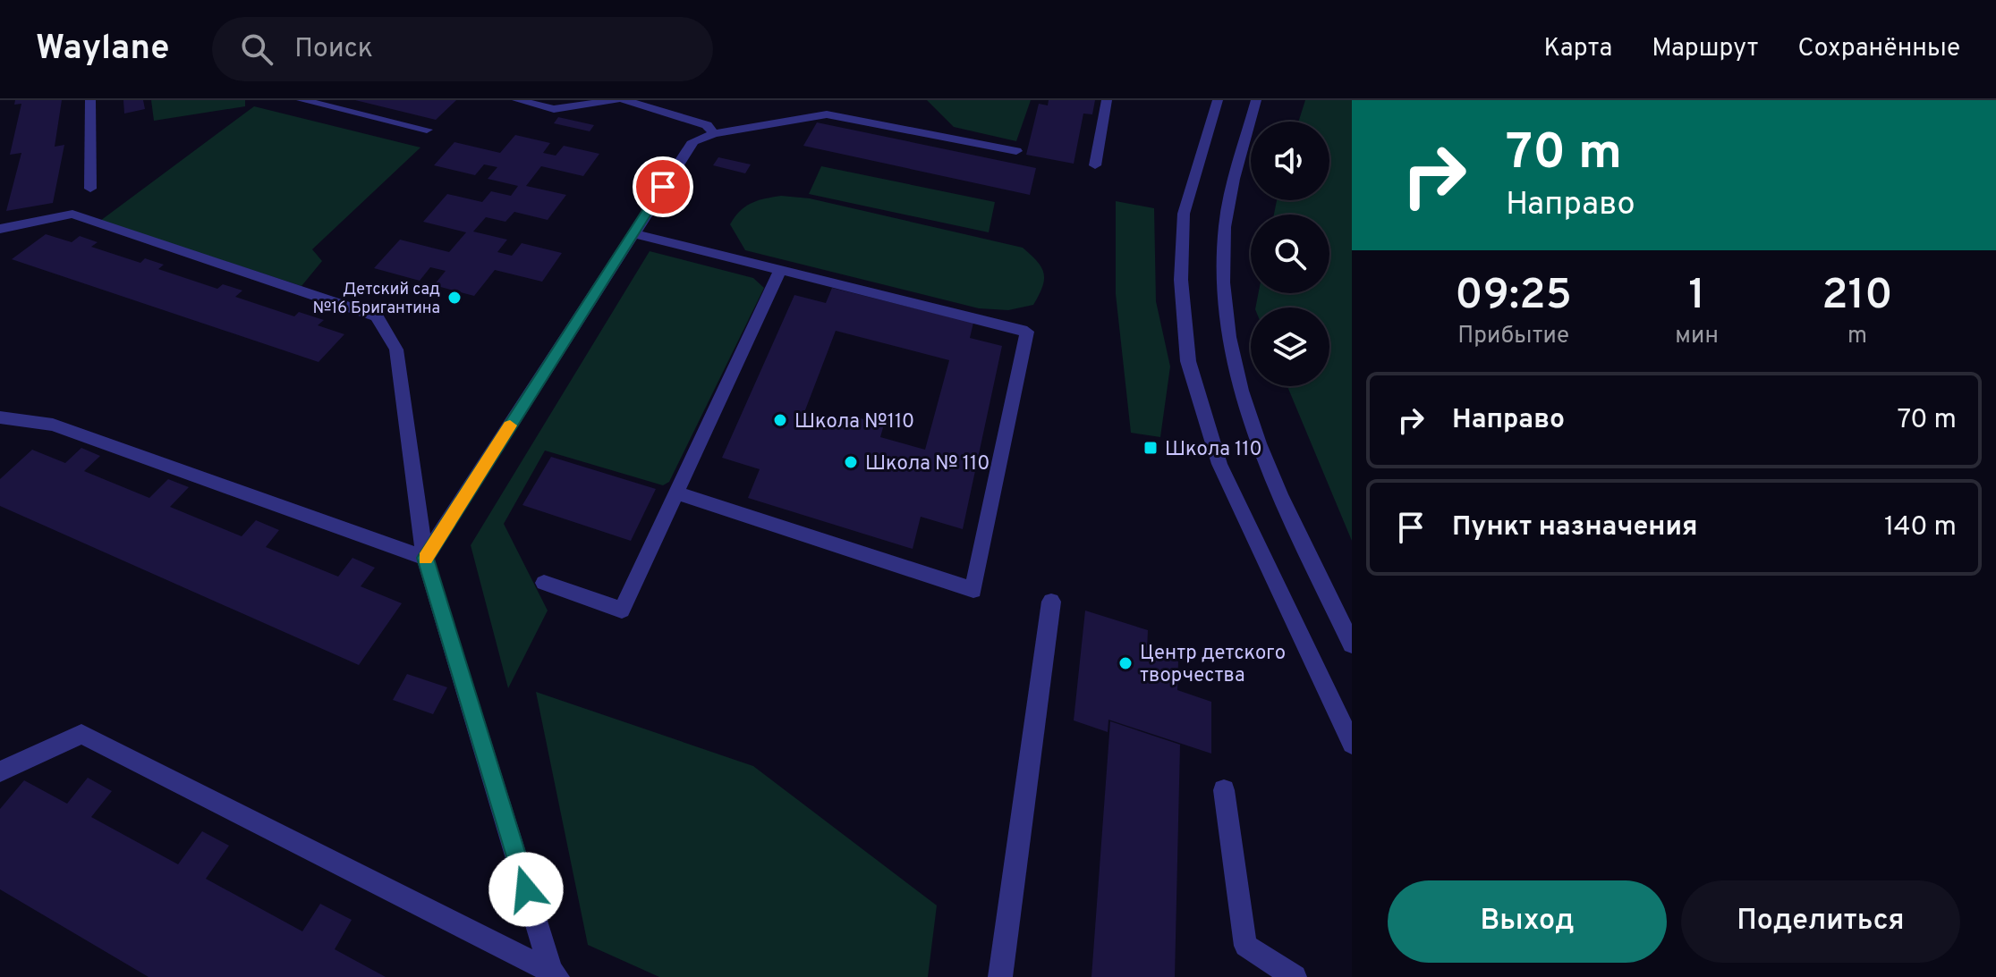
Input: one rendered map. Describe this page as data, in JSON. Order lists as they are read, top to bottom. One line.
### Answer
{"places":{"other":["Детский сад №16 Бригантина","Школа №110","Школа № 110","Центр детского творчества"],"transit":["Школа 110"]},"page":{"header":"Waylane","search":"Поиск","nav":["Карта","Маршрут","Сохранённые"],"turn":["70 m","Направо"],"eta":["09:25","Прибытие","1","мин","210","m"],"list":[{"name":"Направо","value":"70 m"},{"name":"Пункт назначения","value":"140 m"}],"buttons":["Выход","Поделиться"]}}
